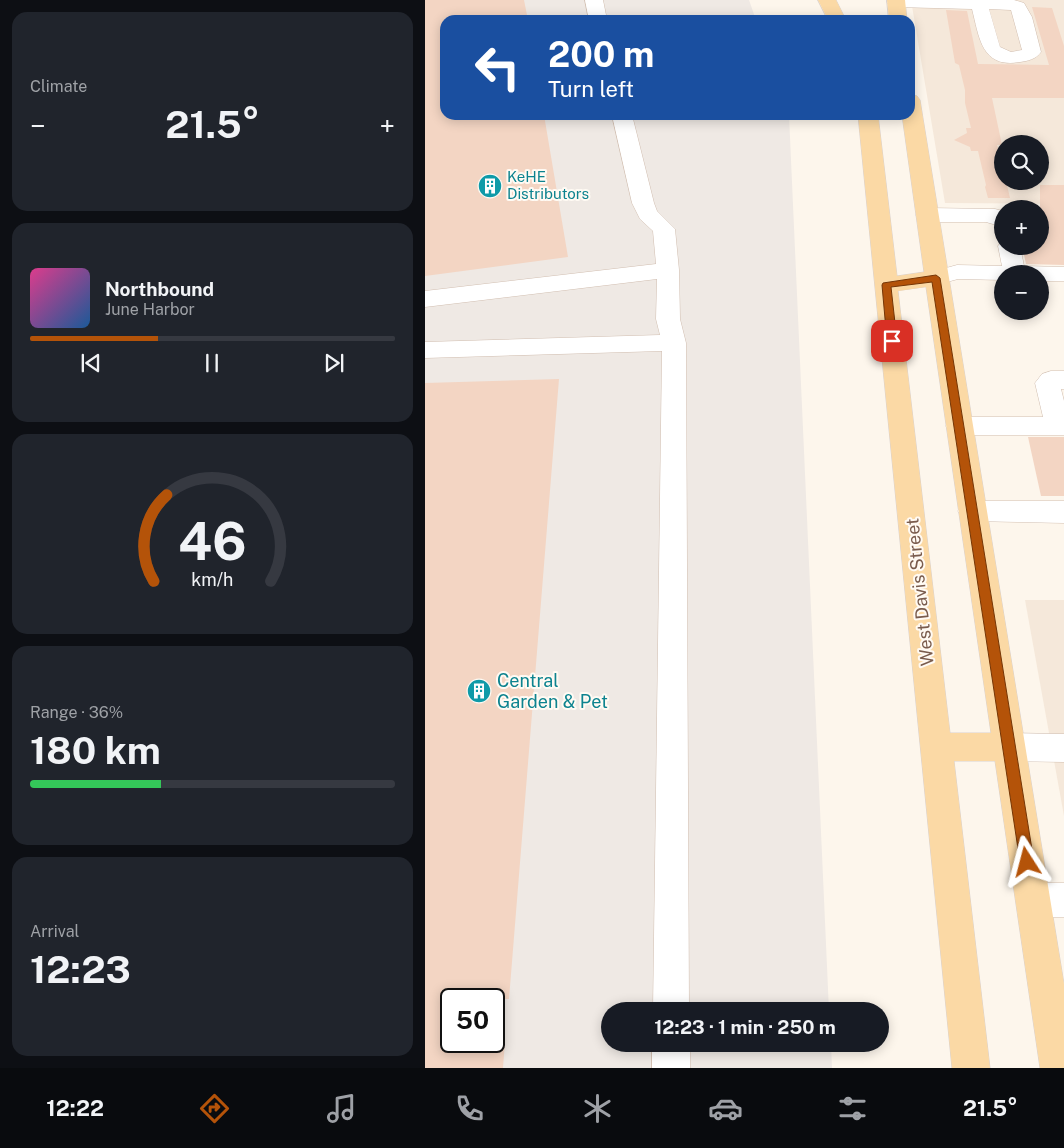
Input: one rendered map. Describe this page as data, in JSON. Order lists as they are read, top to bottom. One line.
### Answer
{"streets":{"main road":["West Davis Street"]},"places":{"building":["KeHE Distributors","Central Garden & Pet"]},"page":{"tile":["Climate",["Range · 36%","180 km"],["Arrival","12:23"]],"turn":["200 m","Turn left"],"heat":["−","21.5°","+"],"map_buttons":["+","−"],"song":["Northbound","June Harbor"],"limit":"50","trip":"12:23 · 1 min · 250 m","tabs":["12:22","21.5°"],"gauge":["46","km/h"]}}
